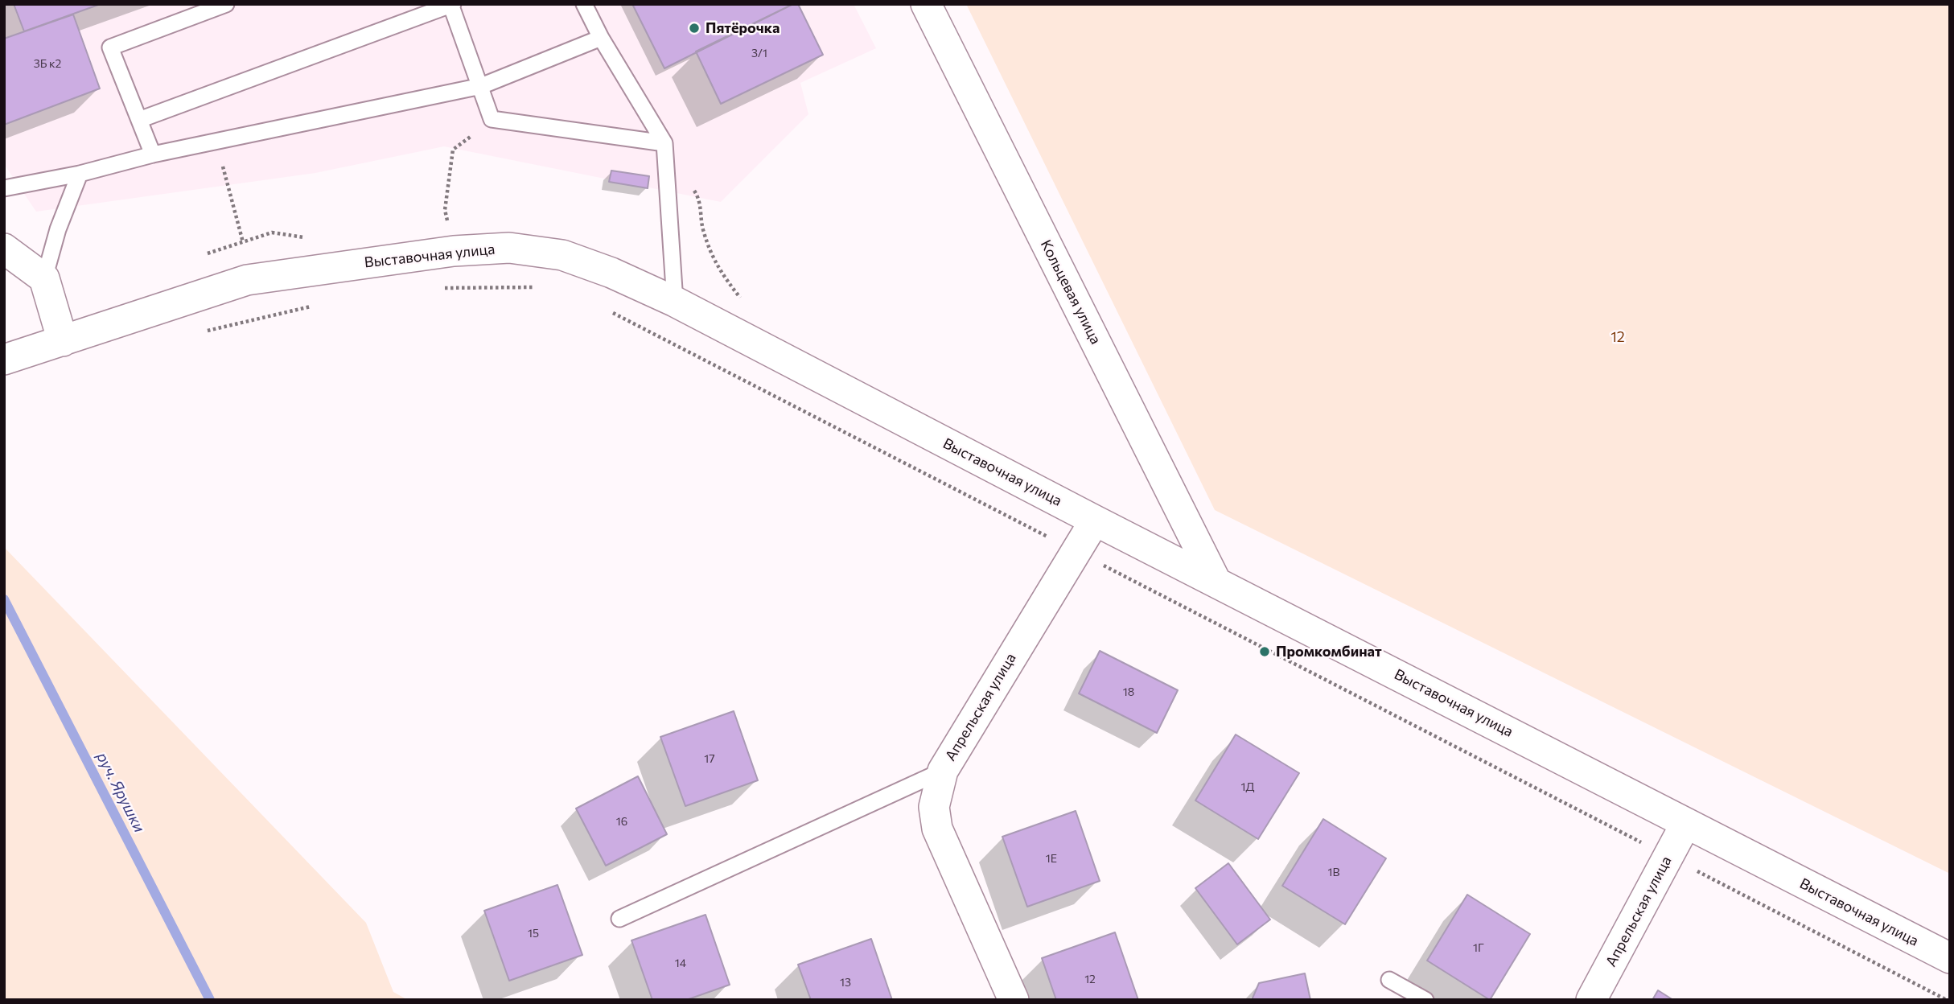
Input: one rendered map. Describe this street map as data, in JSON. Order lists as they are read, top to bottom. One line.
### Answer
{"streets":{"street":["Выставочная улица","Кольцевая улица","Апрельская улица"]},"crossings":[["Выставочная улица","Кольцевая улица"],["Выставочная улица","Апрельская улица"]],"water":["руч. Ярушки"],"parks":["12"],"places":["Пятёрочка","Промкомбинат"],"house_numbers":["3/1","3Б к2","18","17","1Д","16","1Е","1В","15","1Г","14","12","13"]}
